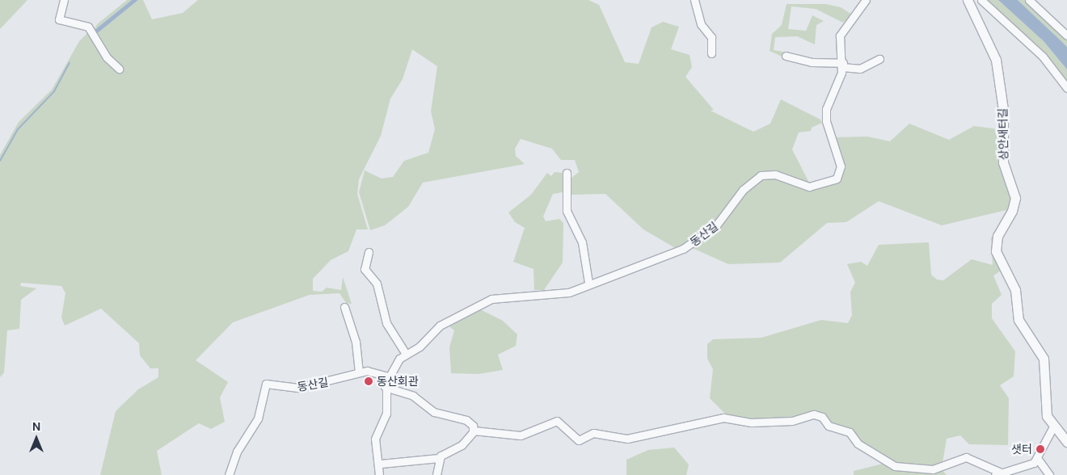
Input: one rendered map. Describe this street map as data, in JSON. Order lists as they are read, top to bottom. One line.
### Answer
{"streets":{"street":["상안새터길","동산길"]},"places":["동산회관","샛터"],"north":"top"}
